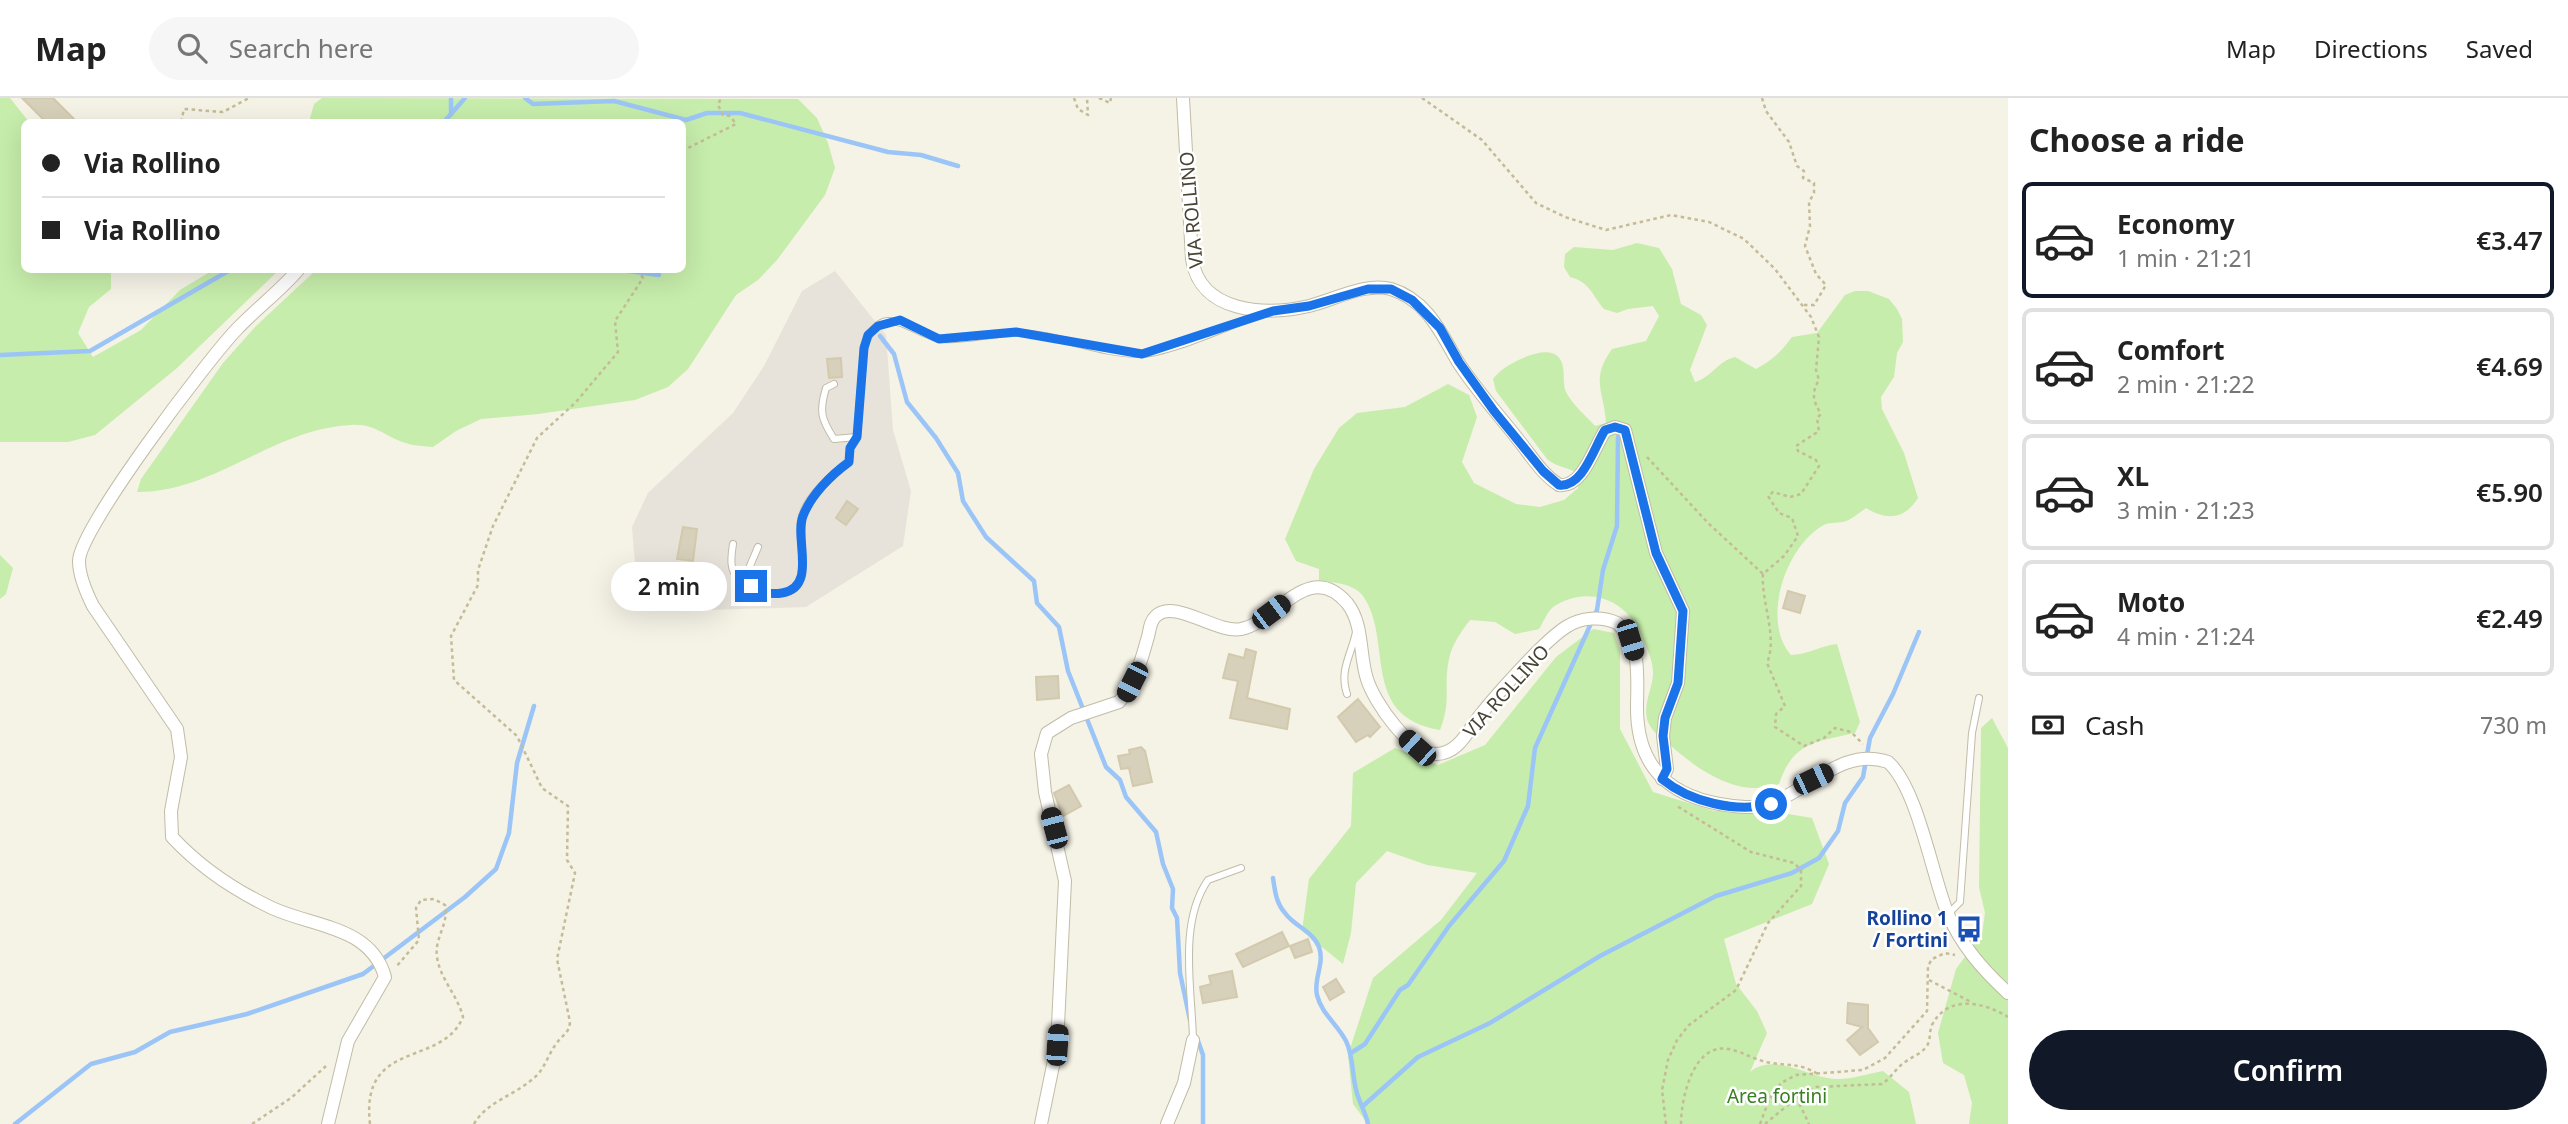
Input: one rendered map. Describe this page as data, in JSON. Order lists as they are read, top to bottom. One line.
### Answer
{"streets":{"street":["VIA ROLLINO"]},"parks":["Area fortini"],"places":{"bus stop":["Rollino 1 / Fortini"]},"page":{"header":"Map","search":"Search here","nav":["Map","Directions","Saved"],"heading":"Choose a ride","banner":["Via Rollino","Via Rollino"],"list":[{"name":"Economy","note":"1 min · 21:21","value":"€3.47"},{"name":"Comfort","note":"2 min · 21:22","value":"€4.69"},{"name":"XL","note":"3 min · 21:23","value":"€5.90"},{"name":"Moto","note":"4 min · 21:24","value":"€2.49"}],"bubble":"2 min","pay":["Cash","730 m"],"buttons":"Confirm"}}
